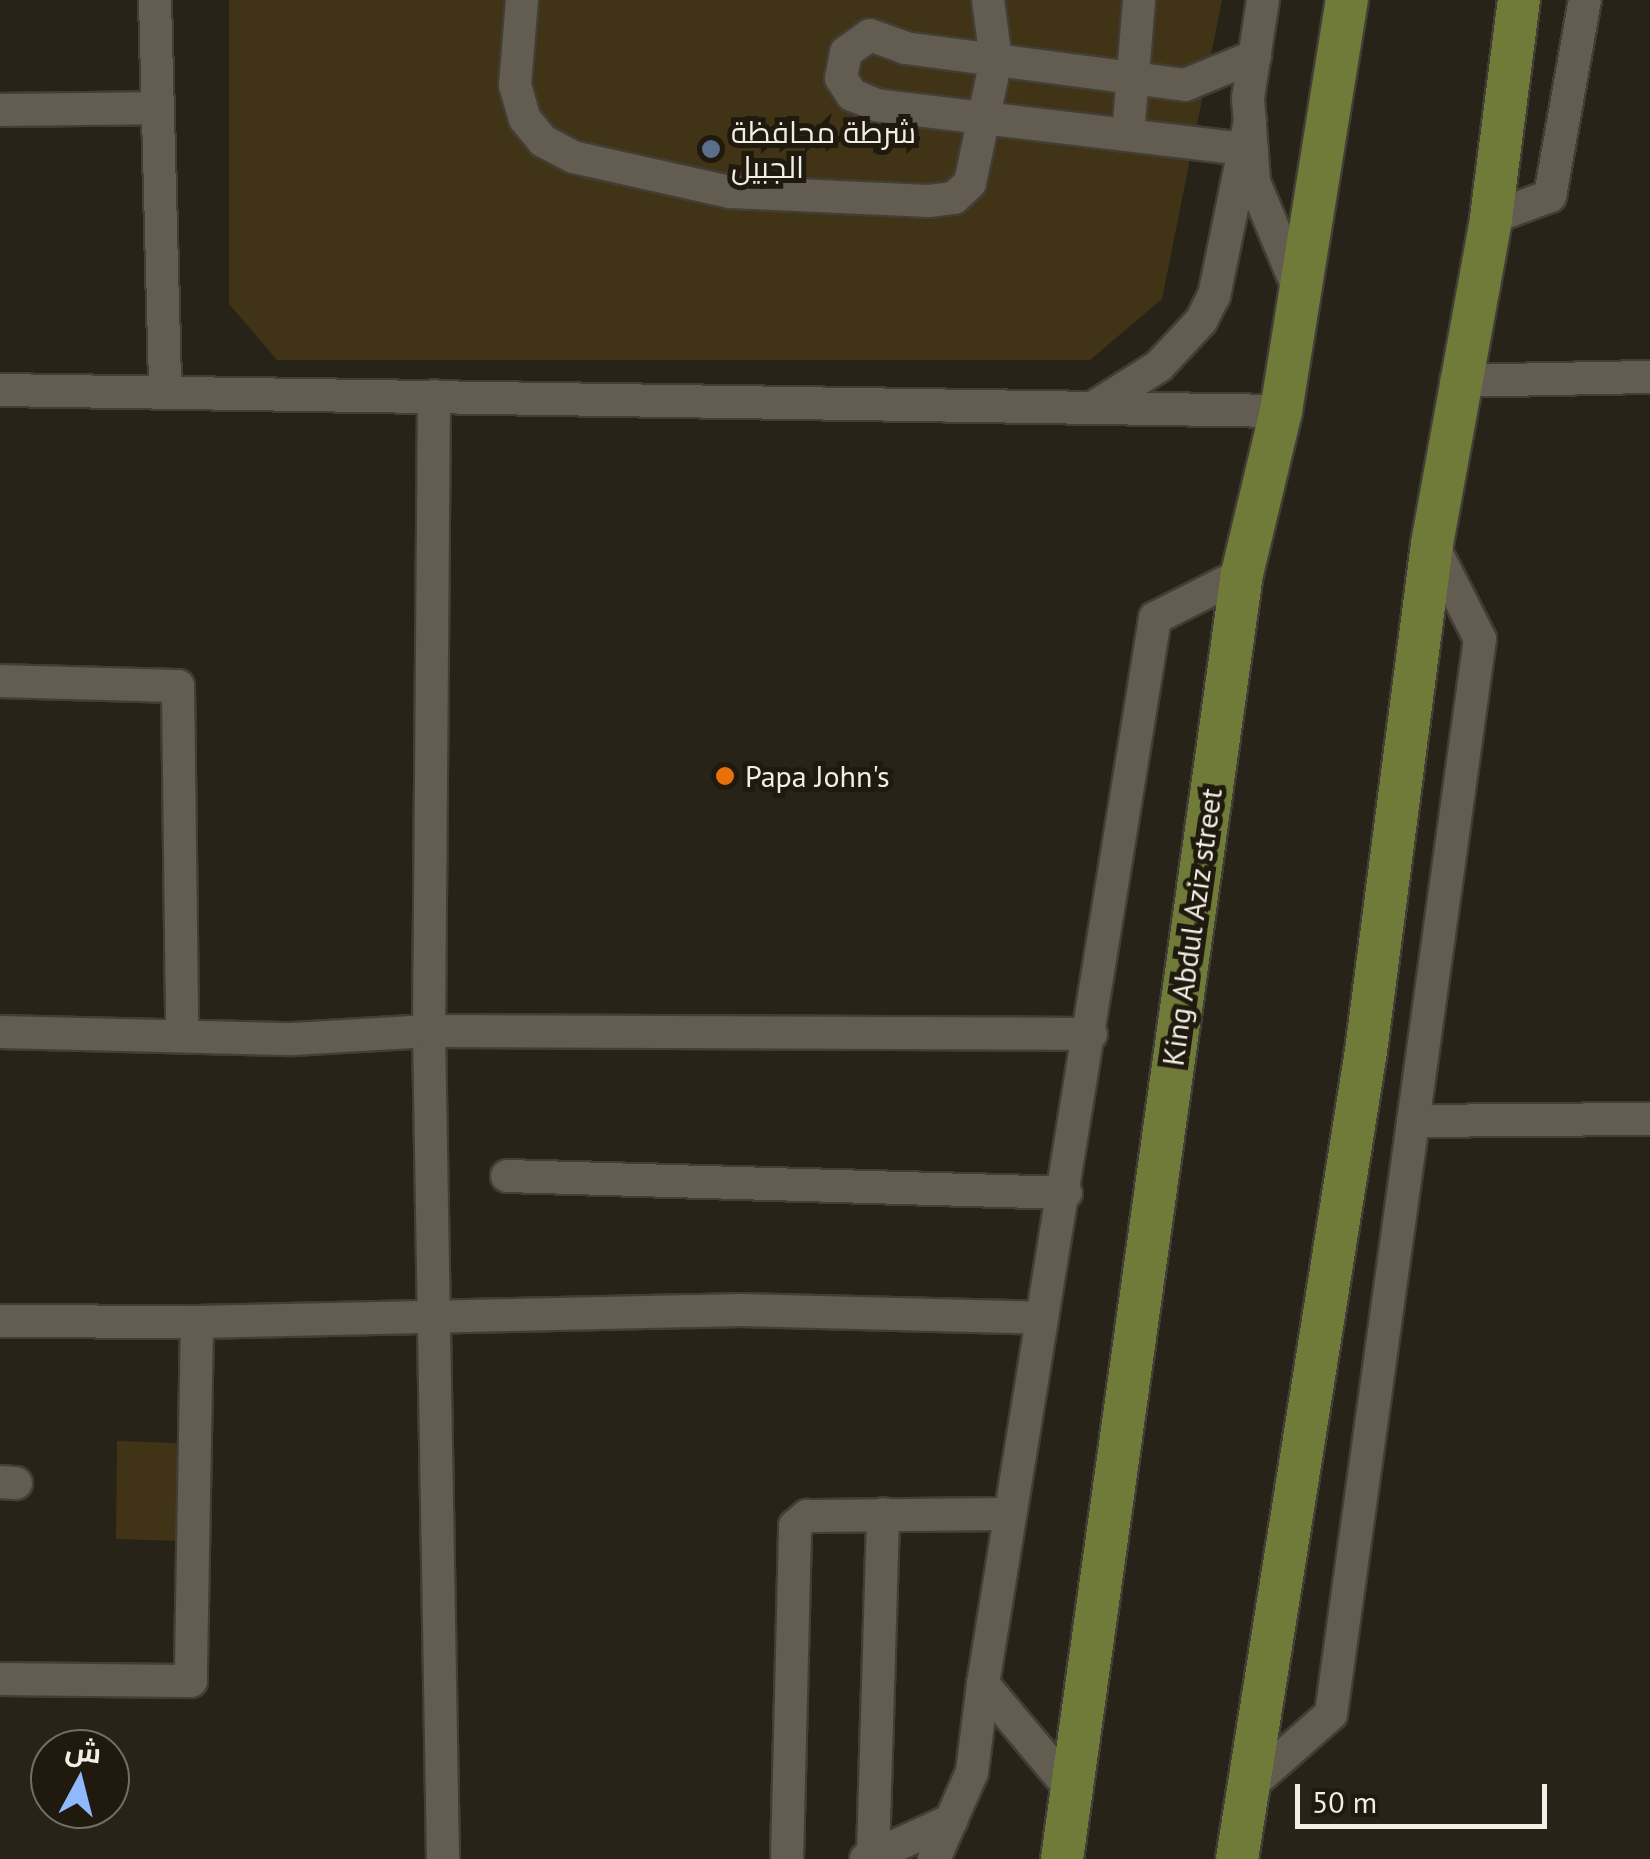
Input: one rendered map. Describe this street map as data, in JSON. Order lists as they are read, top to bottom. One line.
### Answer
{"streets":{"main road":["King Abdul Aziz street"]},"places":["شرطة محافظة الجبيل","Papa John's"],"scale_bar":"50 m","north":"top"}
